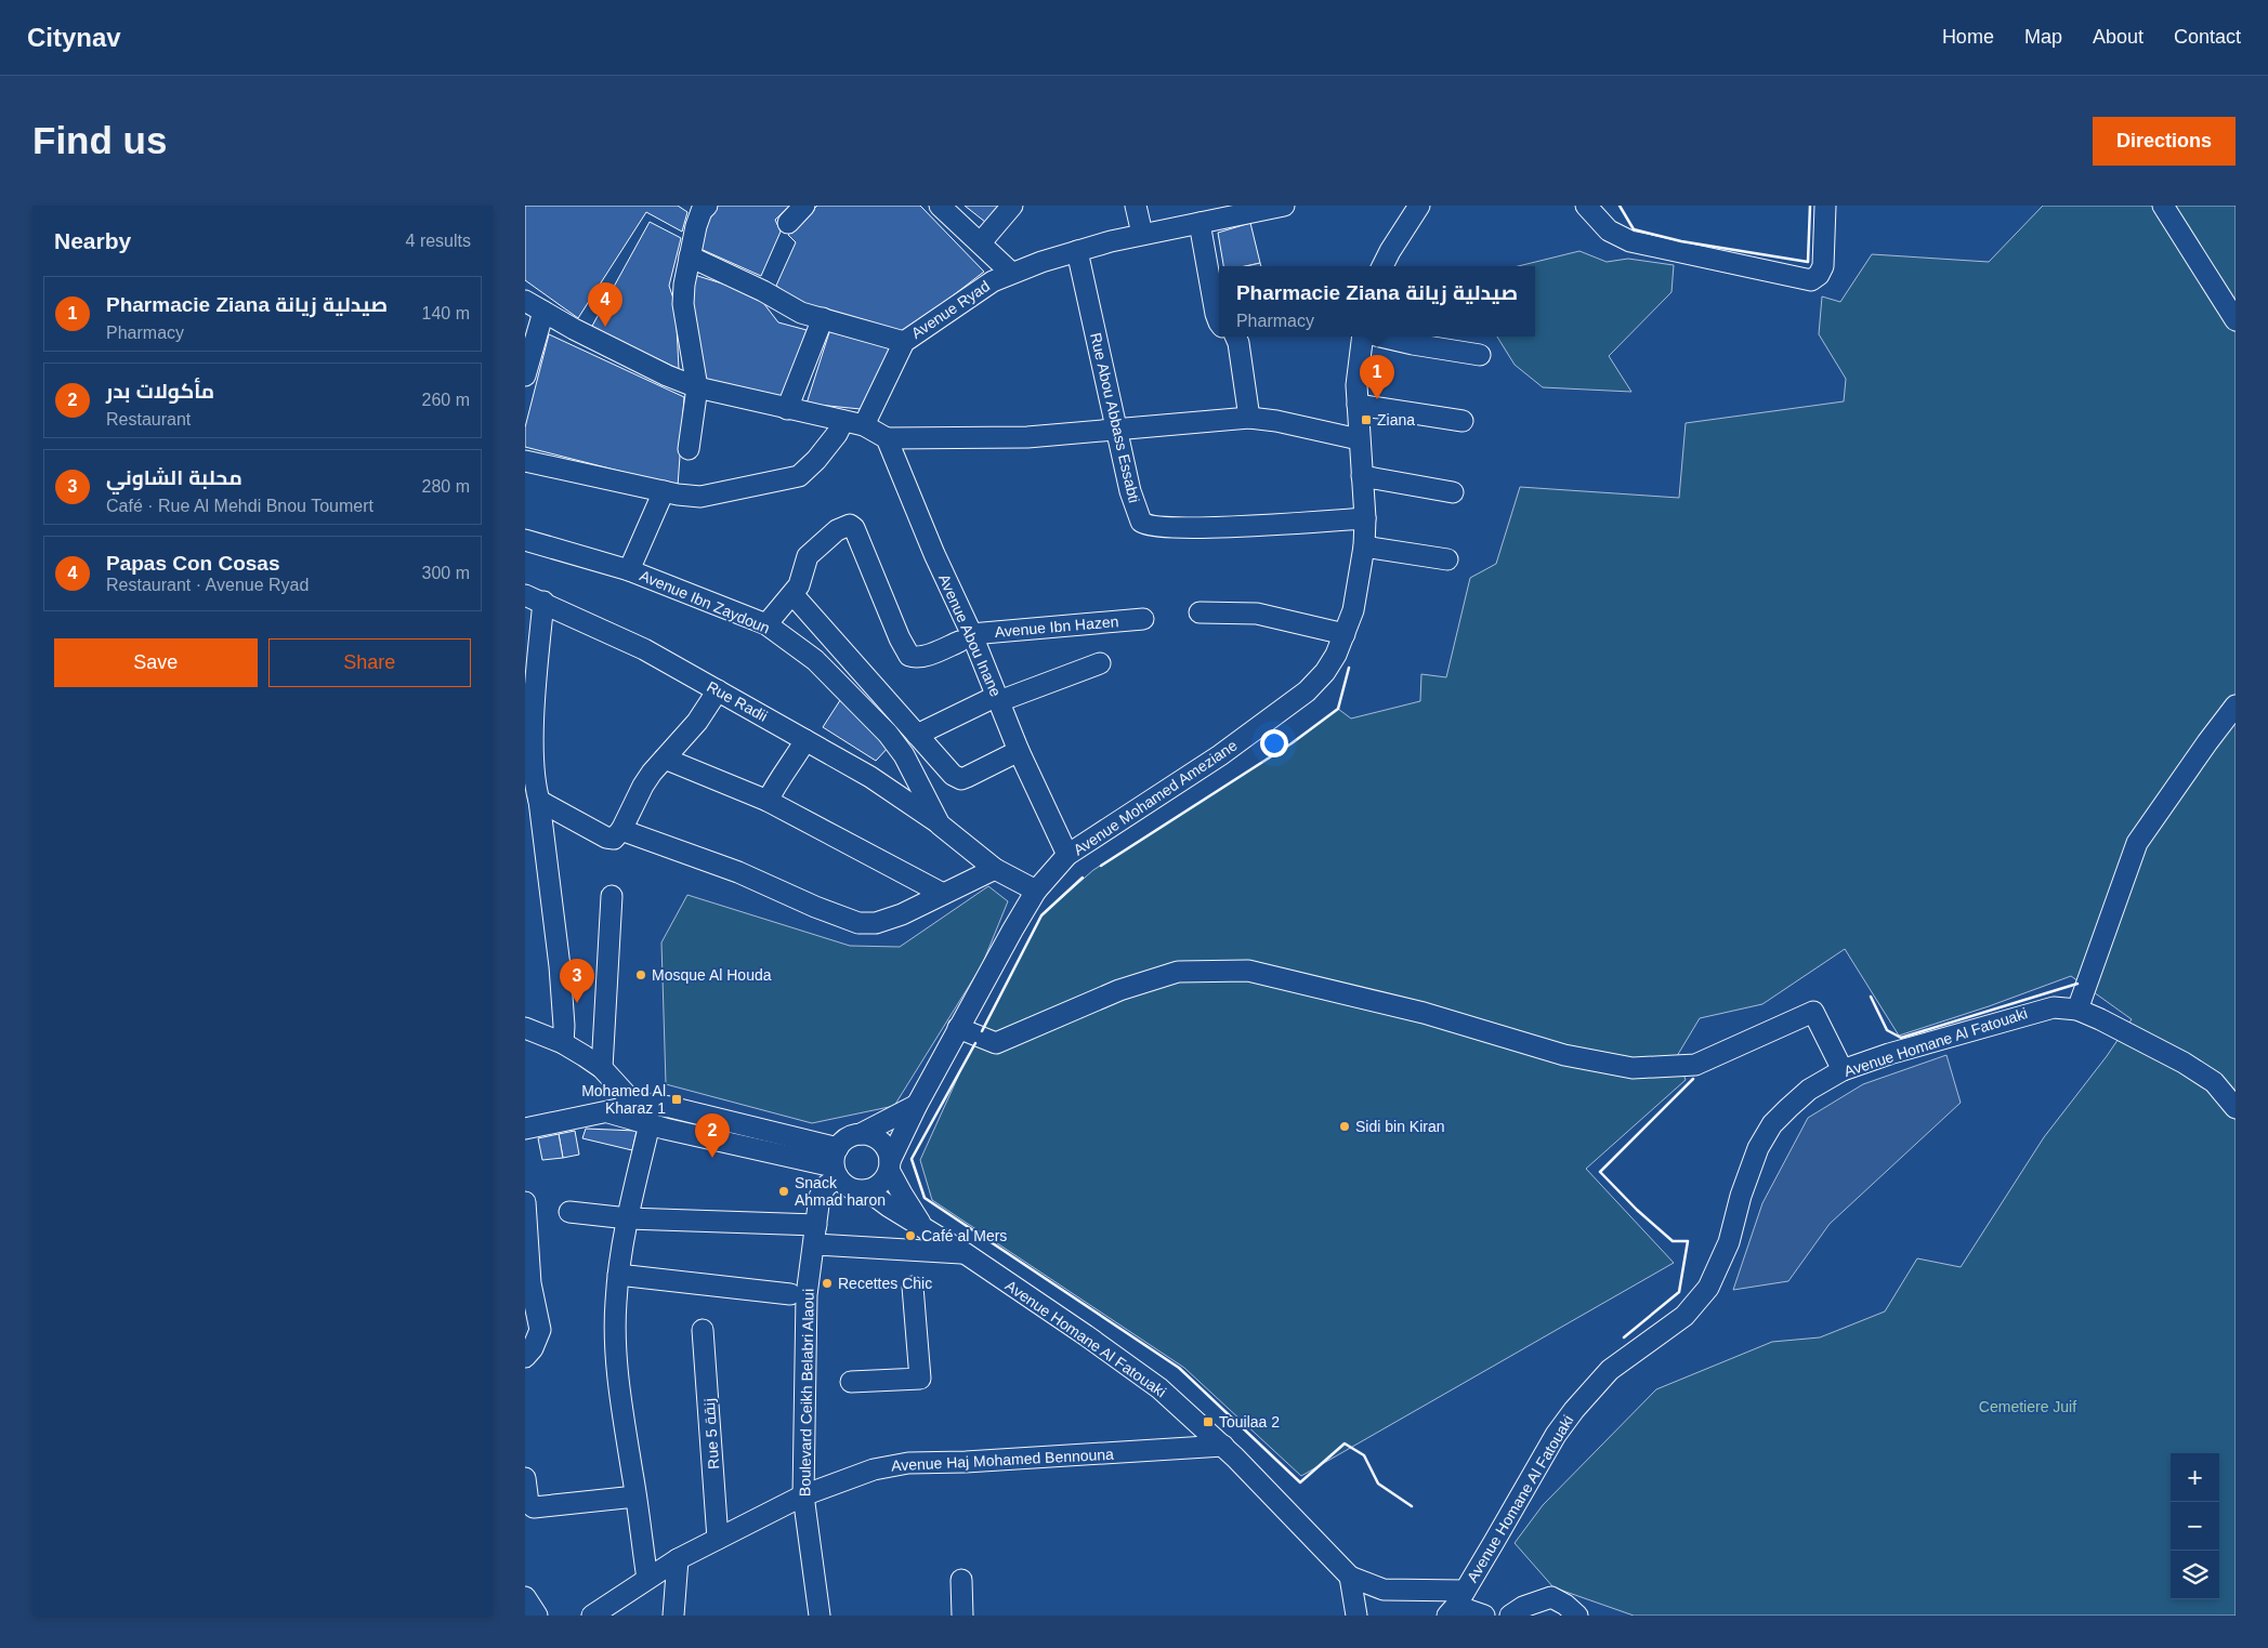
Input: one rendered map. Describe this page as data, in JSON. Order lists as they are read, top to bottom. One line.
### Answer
{"streets":{"street":["Avenue Ryad","Rue Abou Abbass Essabti","Avenue Ibn Zaydoun","Avenue Ibn Hazen","Avenue Abou Inane","Rue Radii","Avenue Mohamed Ameziane","Avenue Homane Al Fatouaki","Boulevard Ceikh Belabri Alaoui","Rue 5 زنقة","Avenue Haj Mohamed Bennouna"]},"crossings":[["Avenue Ryad","Rue Abou Abbass Essabti"],["Rue Abou Abbass Essabti","Avenue Mohamed Ameziane"],["Avenue Ibn Zaydoun","Rue Radii"],["Avenue Ibn Zaydoun","Avenue Mohamed Ameziane"],["Avenue Ibn Hazen","Avenue Abou Inane"],["Avenue Abou Inane","Avenue Mohamed Ameziane"],["Avenue Mohamed Ameziane","Avenue Homane Al Fatouaki"],["Avenue Mohamed Ameziane","Boulevard Ceikh Belabri Alaoui"],["Avenue Homane Al Fatouaki","Boulevard Ceikh Belabri Alaoui"],["Avenue Homane Al Fatouaki","Avenue Haj Mohamed Bennouna"],["Boulevard Ceikh Belabri Alaoui","Avenue Haj Mohamed Bennouna"],["Rue 5 زنقة","Avenue Haj Mohamed Bennouna"]],"parks":["Cemetiere Juif"],"places":{"transit":["Ziana","Mohamed Al Kharaz 1","Touilaa 2"],"other":["Mosque Al Houda","Sidi bin Kiran","Snack Ahmad haron","Café al Mers","Recettes Chic"]},"page":{"header":"Citynav","nav":["Home","Map","About","Contact"],"buttons":["Directions",["Save","Share"]],"title":"Find us","heading":["Nearby","4 results"],"popup":["Pharmacie Ziana صيدلية زيانة","Pharmacy"],"list":[{"mark":"1","name":"Pharmacie Ziana صيدلية زيانة","note":"Pharmacy","value":"140 m"},{"mark":"2","name":"مأكولات بدر","note":"Restaurant","value":"260 m"},{"mark":"3","name":"محلبة الشاوني","note":"Café · Rue Al Mehdi Bnou Toumert","value":"280 m"},{"mark":"4","name":"Papas Con Cosas","note":"Restaurant · Avenue Ryad","value":"300 m"}],"pins":["4","1","3","2"],"map_buttons":["+","−"]}}
